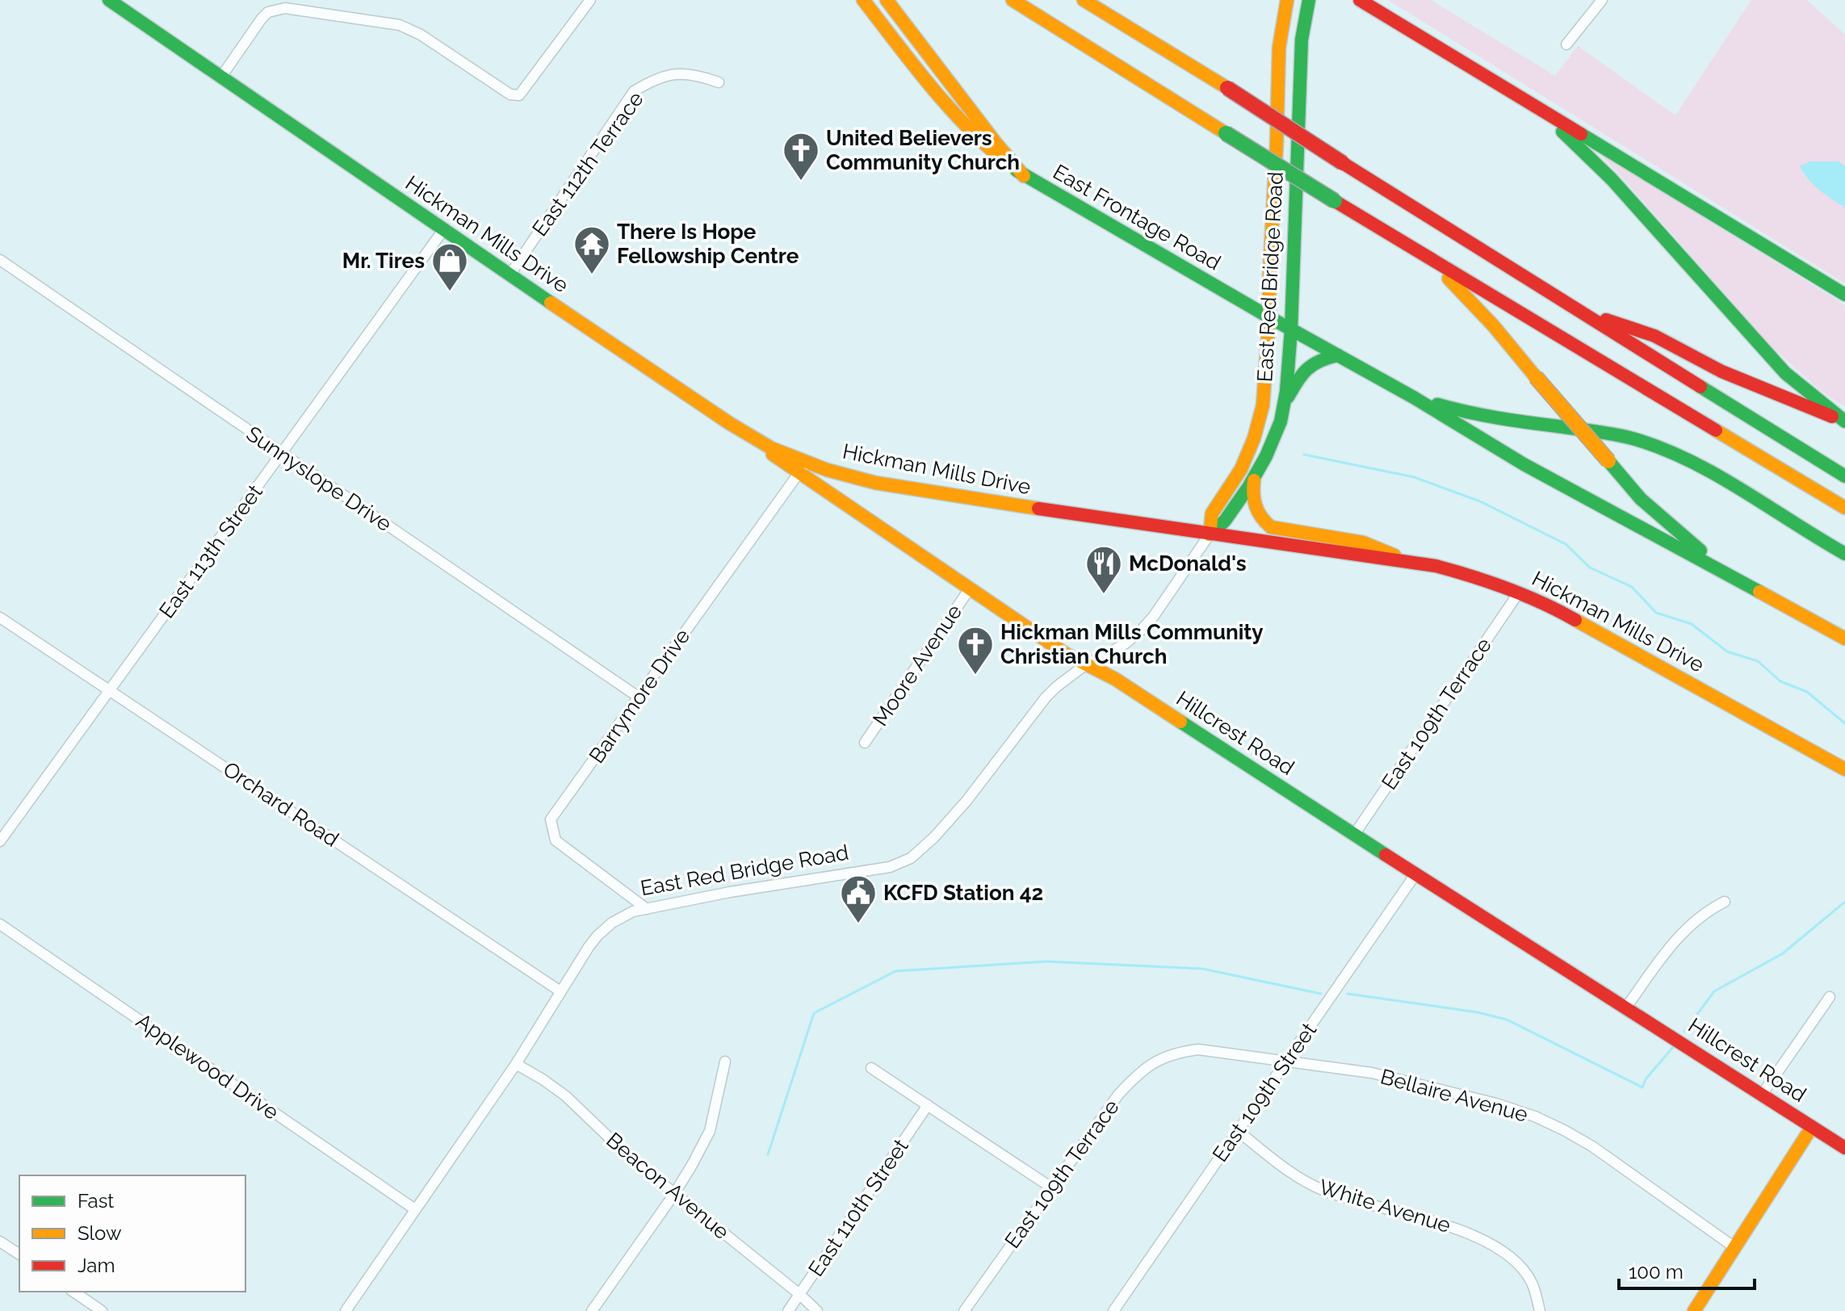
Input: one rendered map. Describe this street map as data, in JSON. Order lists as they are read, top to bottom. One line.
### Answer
{"streets":{"main road":["East Frontage Road","Hickman Mills Drive","East Red Bridge Road","Hillcrest Road"],"street":["East 112th Terrace","Sunnyslope Drive","East 113th Street","Moore Avenue","Barrymore Drive","East 109th Terrace","Orchard Road","Applewood Drive","East 109th Street","Bellaire Avenue","Beacon Avenue","White Avenue","East 110th Street"]},"crossings":[["East 112th Terrace","Hickman Mills Drive"],["East Frontage Road","East Red Bridge Road"],["Hickman Mills Drive","East Red Bridge Road"],["Hickman Mills Drive","East 113th Street"],["Hickman Mills Drive","Barrymore Drive"],["Hickman Mills Drive","East 109th Terrace"],["Hickman Mills Drive","Hillcrest Road"],["East Red Bridge Road","Barrymore Drive"],["East Red Bridge Road","Hillcrest Road"],["East Red Bridge Road","Orchard Road"],["East Red Bridge Road","Applewood Drive"],["East Red Bridge Road","Beacon Avenue"],["Sunnyslope Drive","East 113th Street"],["Sunnyslope Drive","Barrymore Drive"],["East 113th Street","Orchard Road"],["Moore Avenue","Hillcrest Road"],["Barrymore Drive","Hillcrest Road"],["East 109th Terrace","Hillcrest Road"],["East 109th Terrace","Bellaire Avenue"],["Hillcrest Road","East 109th Street"],["East 109th Street","Bellaire Avenue"],["East 109th Street","White Avenue"],["Beacon Avenue","East 110th Street"]],"places":{"church":["United Believers Community Church","Hickman Mills Community Christian Church"],"temple":["There Is Hope Fellowship Centre"],"shop":["Mr. Tires"],"restaurant":["McDonald's"],"public building":["KCFD Station 42"]},"legend":["Fast","Slow","Jam"],"scale_bar":"100 m"}
